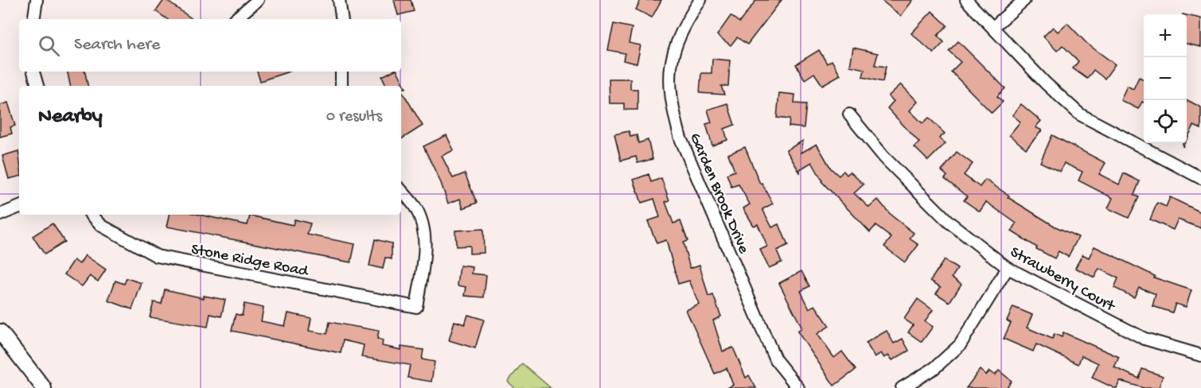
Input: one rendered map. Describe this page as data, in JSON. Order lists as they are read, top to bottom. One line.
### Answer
{"streets":{"street":["Garden Brook Drive","Stone Ridge Road","Strawberry Court"]},"page":{"map_buttons":["+","−"],"search":"Search here","heading":["Nearby","0 results"]}}
